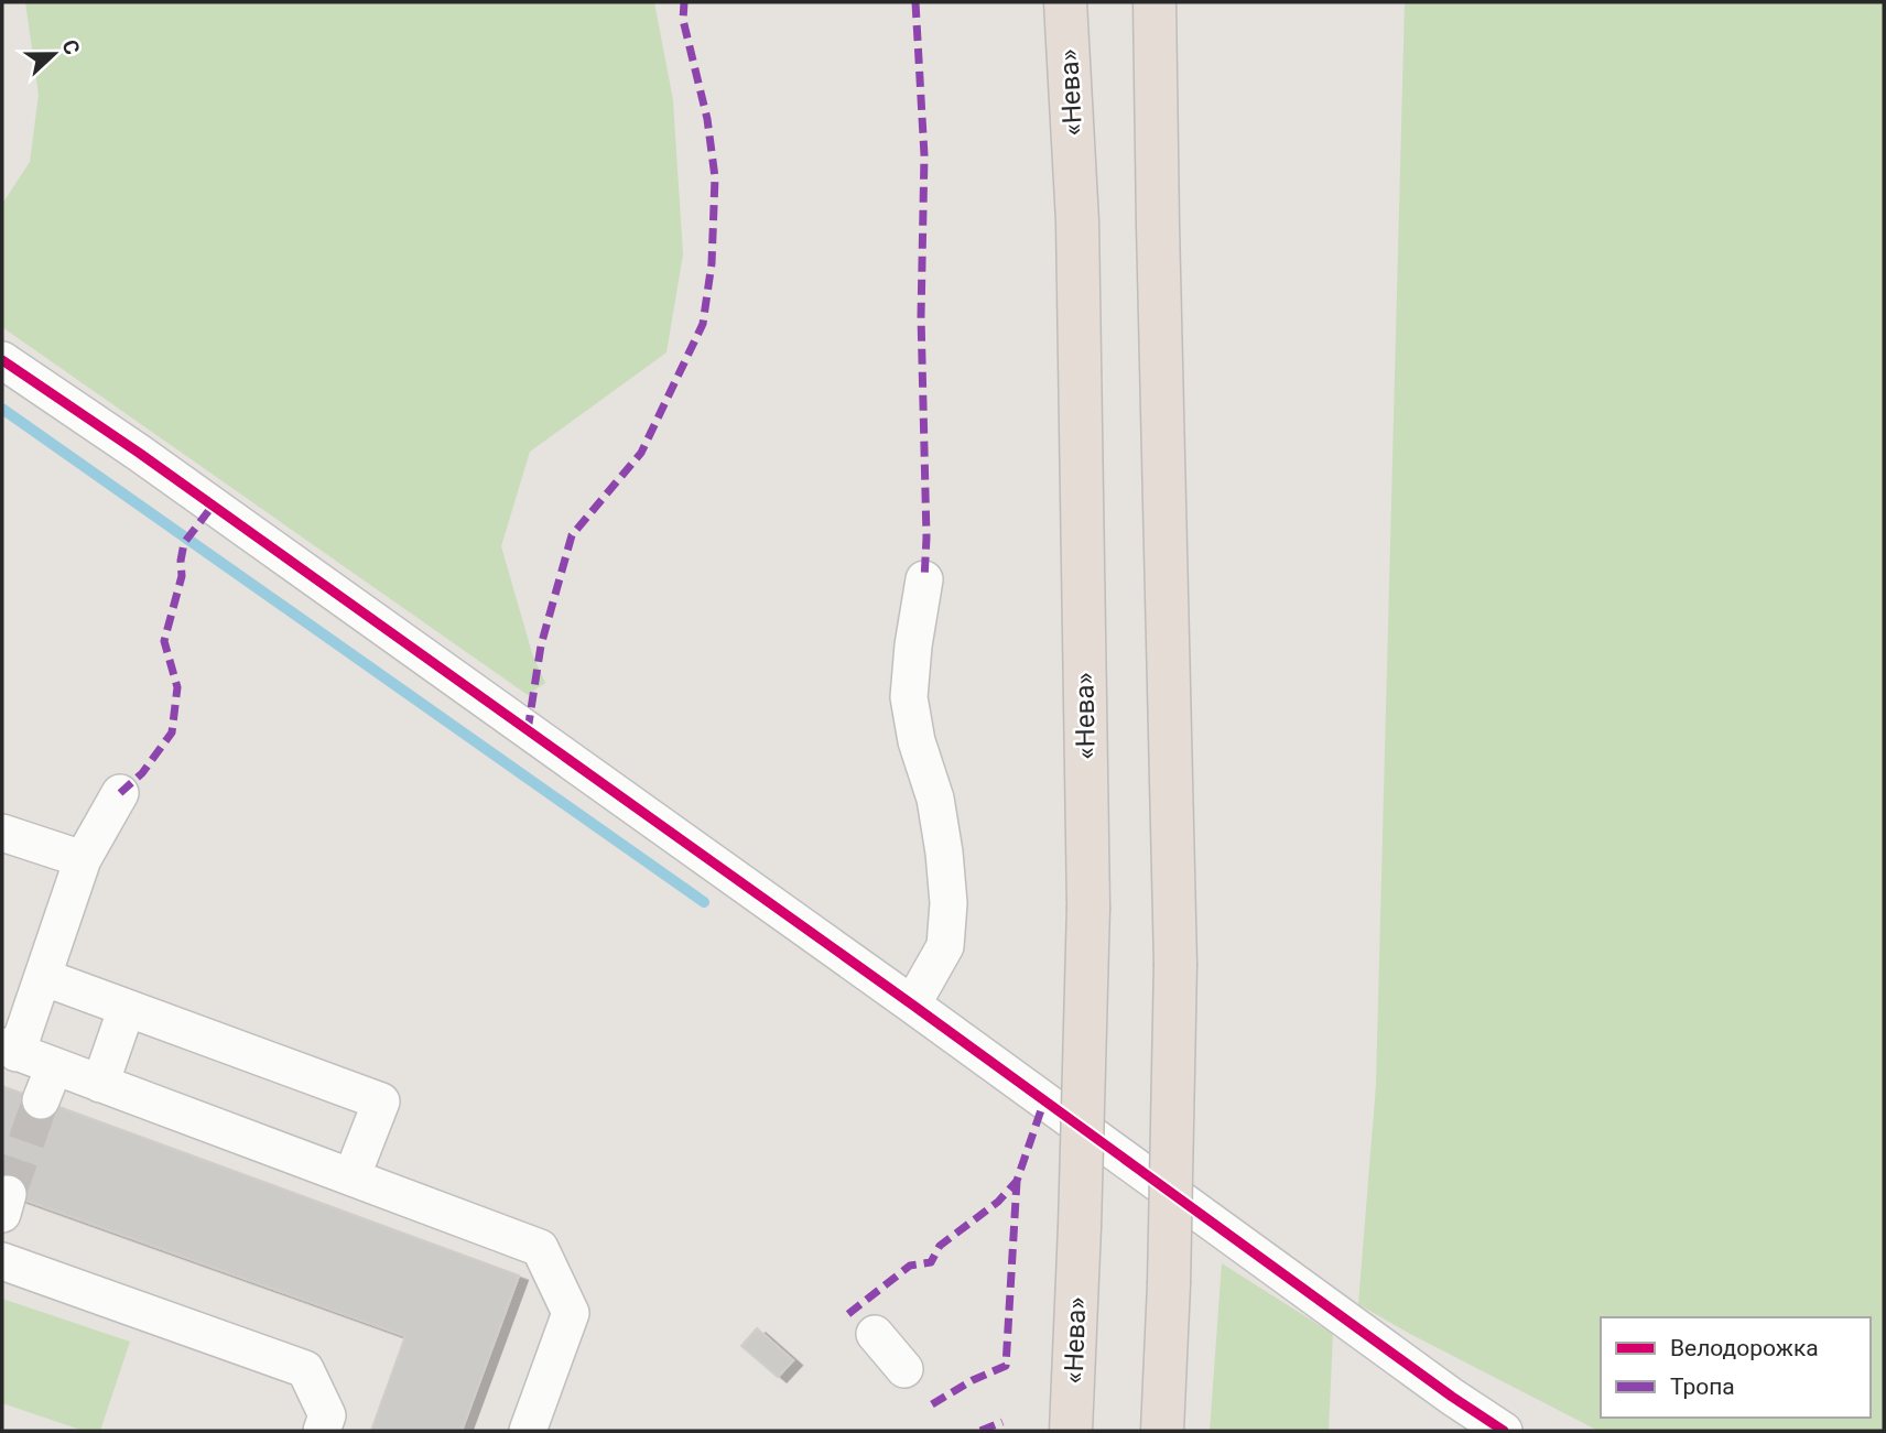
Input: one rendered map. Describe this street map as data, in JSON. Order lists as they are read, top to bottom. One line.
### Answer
{"streets":{"highway":["«Нева»"]},"legend":["Велодорожка","Тропа"],"north":"right"}
